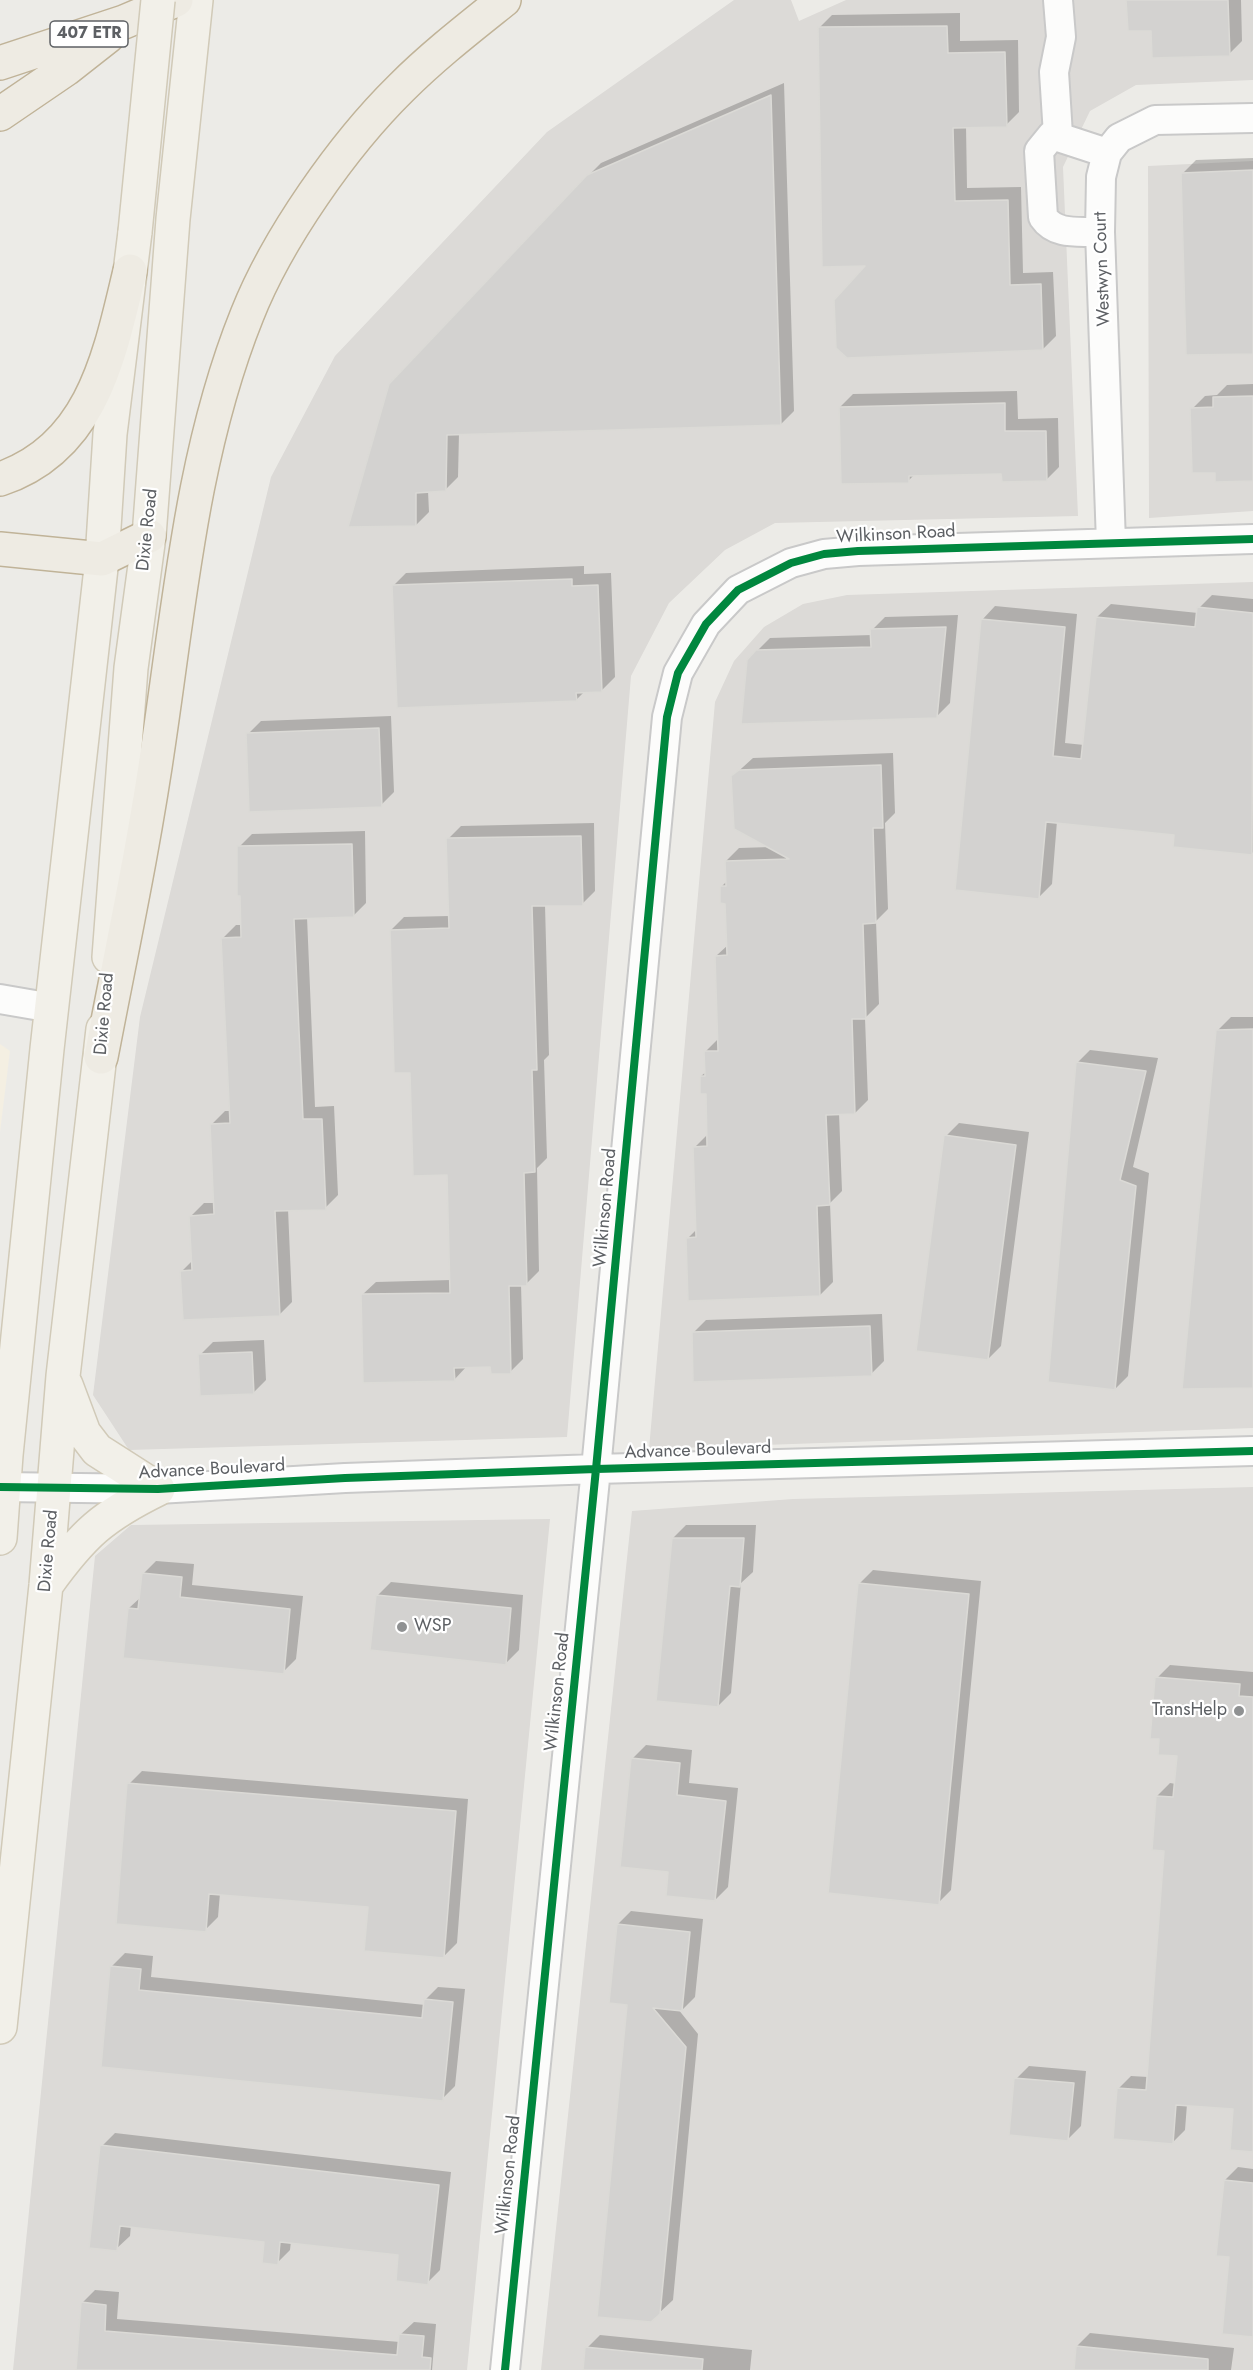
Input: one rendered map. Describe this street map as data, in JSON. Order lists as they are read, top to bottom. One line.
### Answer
{"streets":{"highway":["407 ETR"],"main road":["Dixie Road"],"street":["Westwyn Court","Wilkinson Road","Advance Boulevard"]},"crossings":[["Westwyn Court","Wilkinson Road"],["Dixie Road","Advance Boulevard"],["Wilkinson Road","Advance Boulevard"]],"places":["WSP","TransHelp"]}
